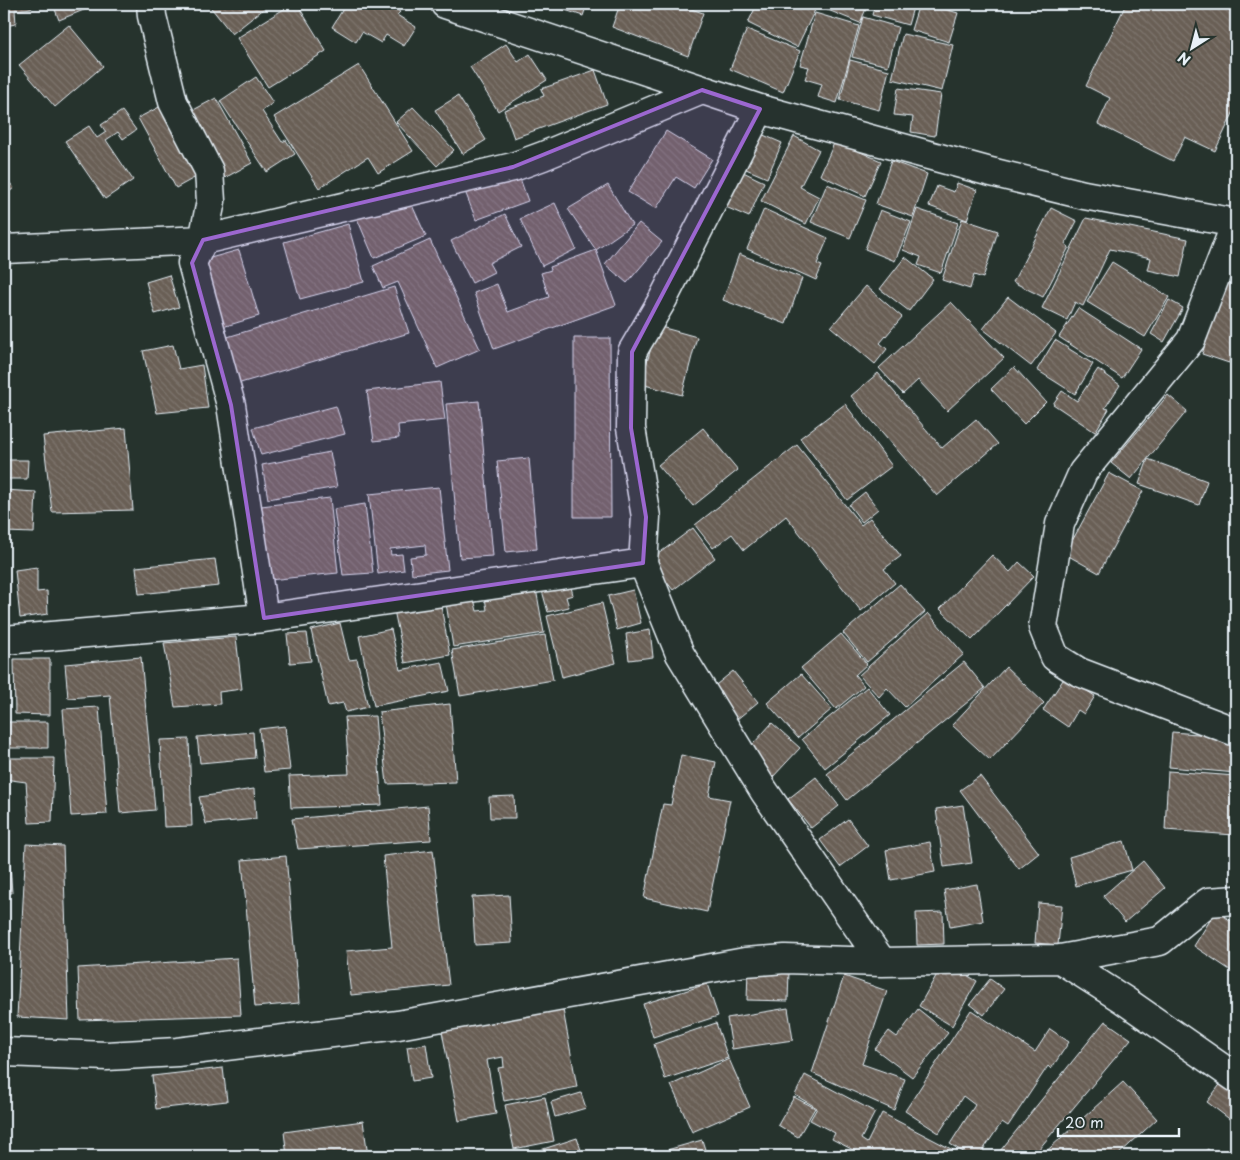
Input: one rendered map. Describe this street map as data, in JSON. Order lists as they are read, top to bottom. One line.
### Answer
{"scale_bar":"20 m","north":"bottom left"}
